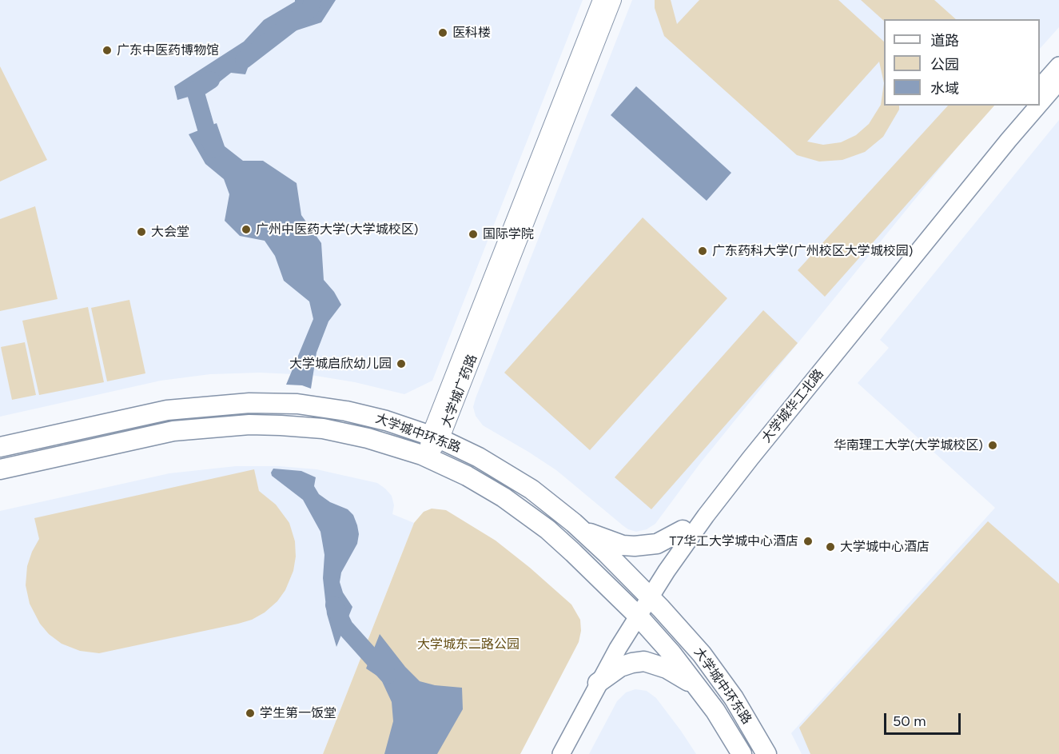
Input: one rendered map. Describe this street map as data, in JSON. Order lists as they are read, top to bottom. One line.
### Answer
{"streets":{"main road":["大学城华工北路","大学城中环东路"],"street":["大学城广药路"]},"crossings":[["大学城广药路","大学城中环东路"],["大学城华工北路","大学城中环东路"]],"parks":["大学城东二路公园"],"places":["医科楼","广东中医药博物馆","广州中医药大学(大学城校区)","大会堂","国际学院","广东药科大学(广州校区大学城校园)","大学城启欣幼儿园","华南理工大学(大学城校区)","T7华工大学城中心酒店","大学城中心酒店","学生第一饭堂"],"legend":["道路","公园","水域"],"scale_bar":"50 m"}
